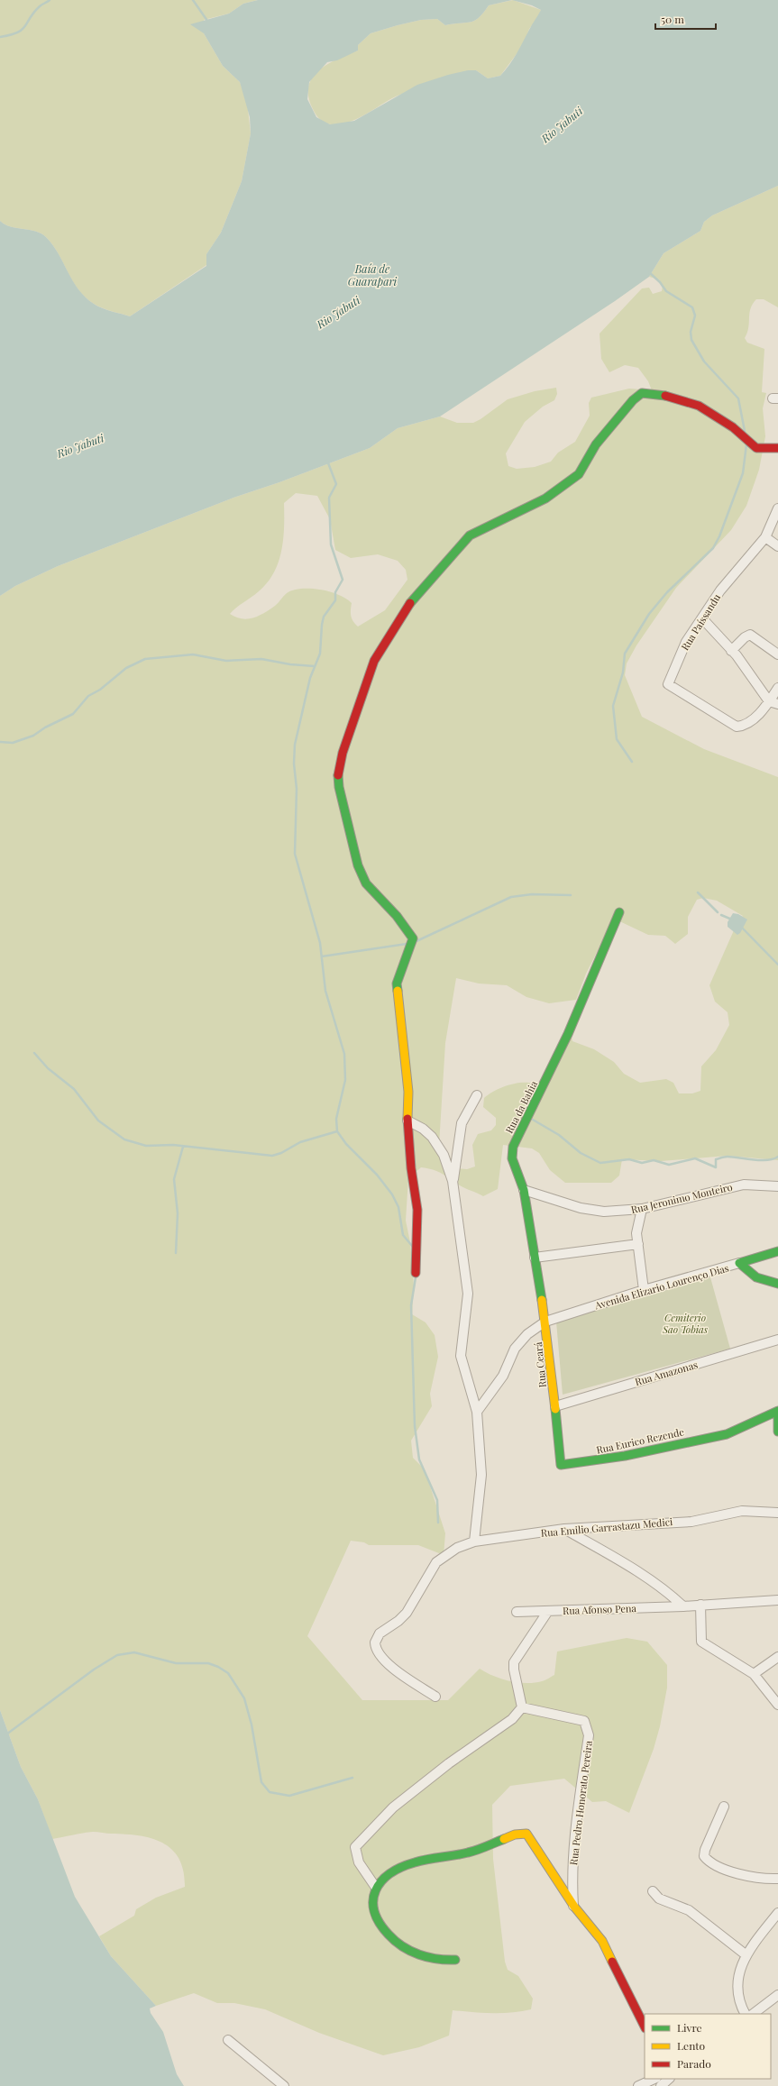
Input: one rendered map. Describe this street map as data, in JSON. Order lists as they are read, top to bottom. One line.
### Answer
{"streets":{"street":["Rua Paíssandu","Rua da Bahia","Rua Jeronimo Monteiro","Avenida Elizario Lourenço Dias","Rua Ceará","Rua Amazonas","Rua Eurico Rezende","Rua Emilio Garrastazu Medici","Rua Afonso Pena","Rua Pedro Honorato Pereira"]},"crossings":[["Rua da Bahia","Rua Jeronimo Monteiro"],["Rua da Bahia","Avenida Elizario Lourenço Dias"],["Rua da Bahia","Rua Ceará"],["Avenida Elizario Lourenço Dias","Rua Ceará"],["Rua Ceará","Rua Amazonas"],["Rua Ceará","Rua Eurico Rezende"],["Rua Amazonas","Rua Eurico Rezende"]],"water":["Rio Jabuti","Baía de Guarapari"],"parks":["Cemiterio Sao Tobias"],"legend":["Livre","Lento","Parado"],"scale_bar":"50 m"}
